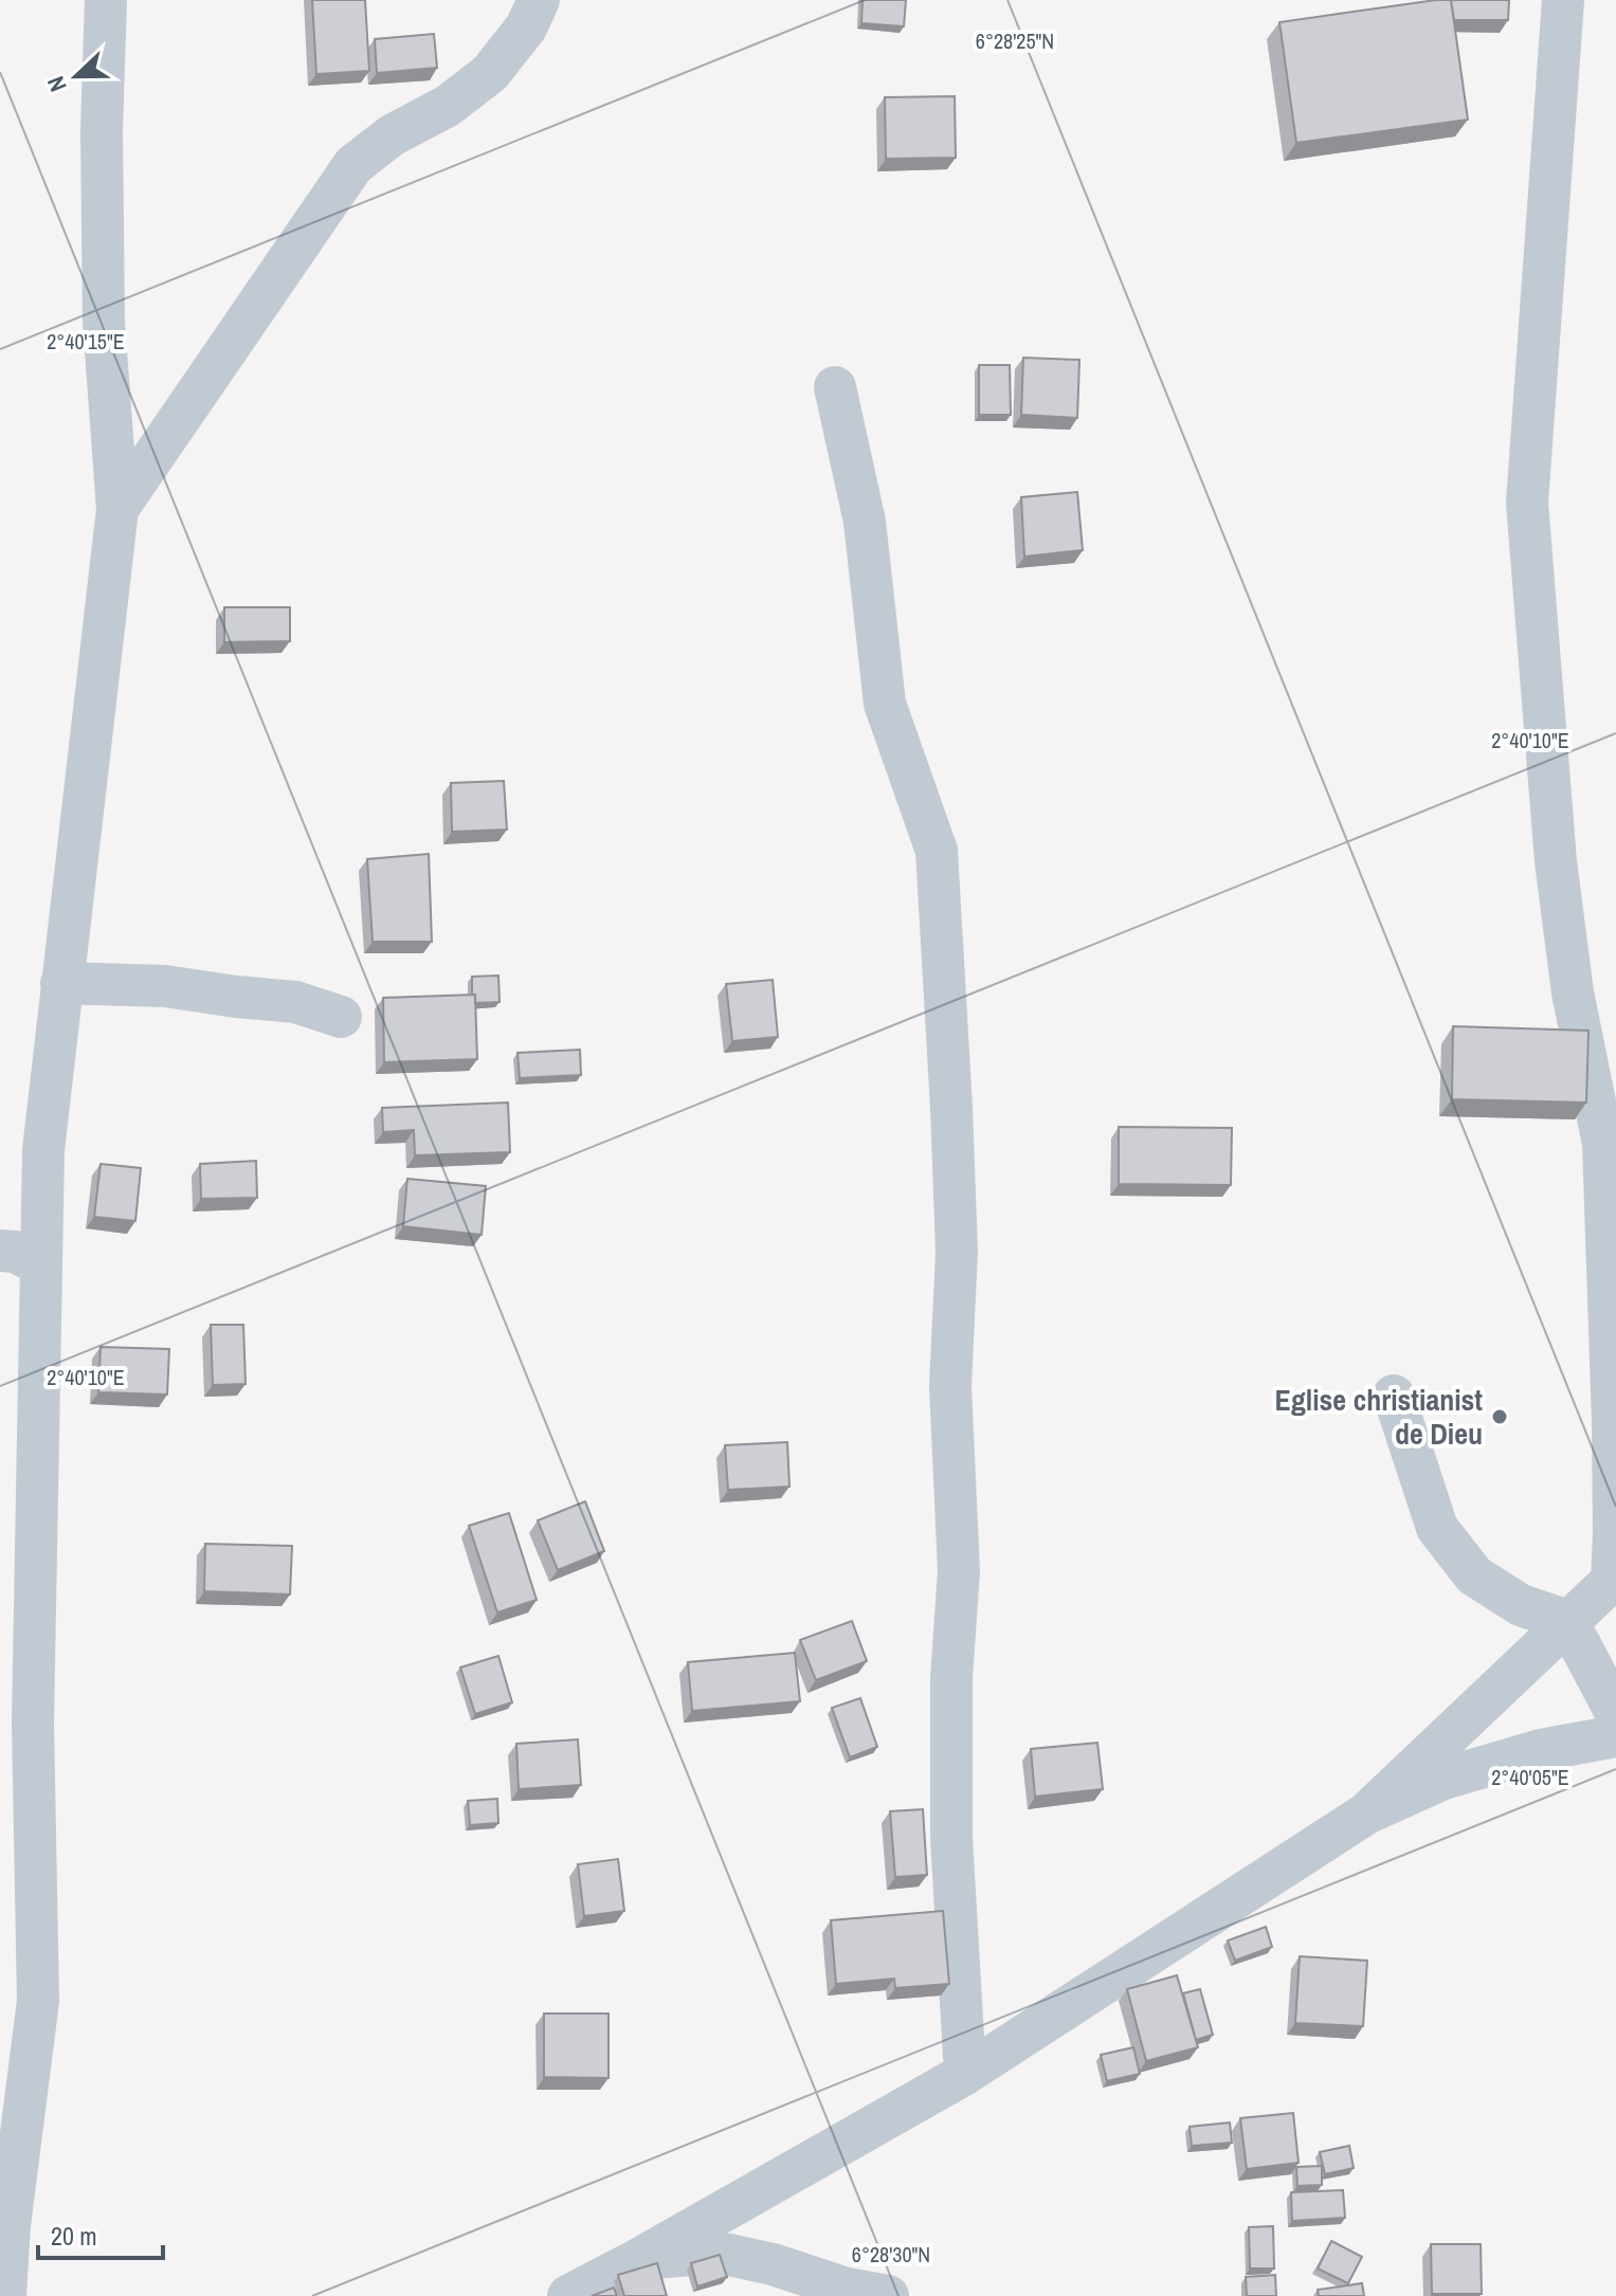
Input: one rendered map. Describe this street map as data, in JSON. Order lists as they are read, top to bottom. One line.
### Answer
{"places":["Eglise christianist de Dieu"],"scale_bar":"20 m","north":"left","coordinates":["6°28'25\"N","2°40'15\"E","2°40'10\"E","2°40'05\"E","6°28'30\"N"]}
